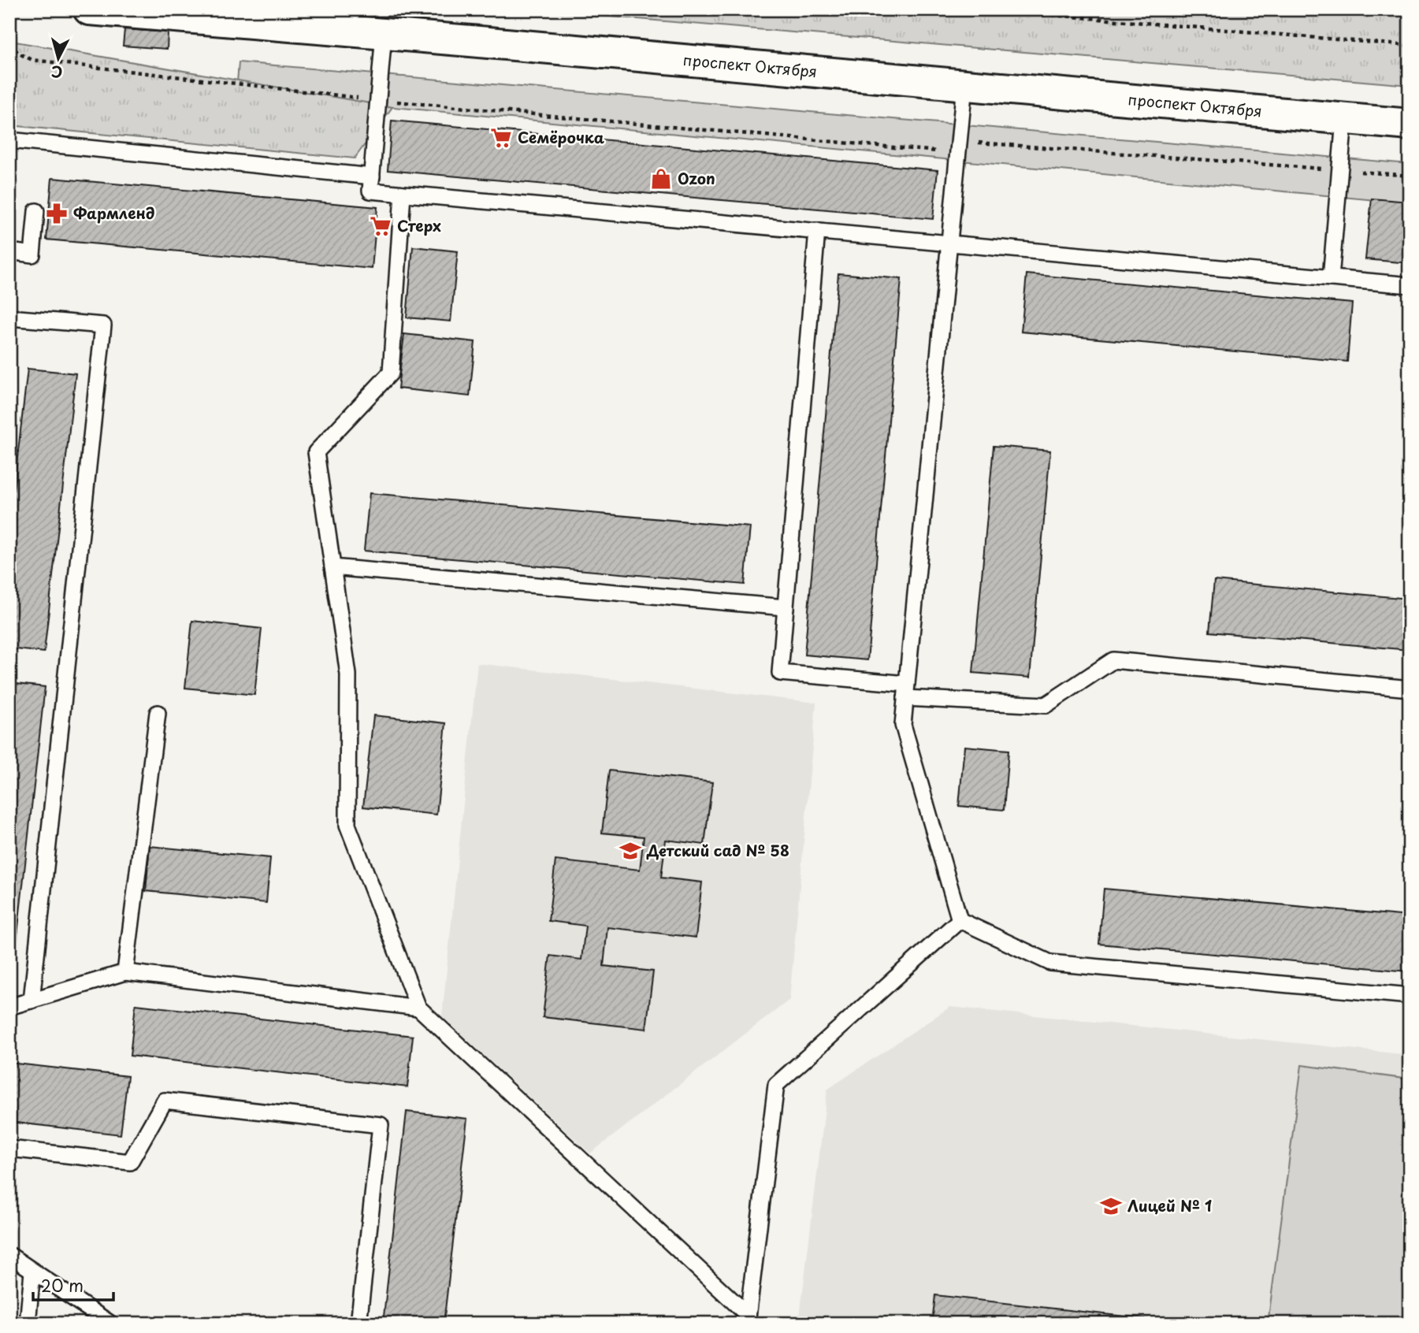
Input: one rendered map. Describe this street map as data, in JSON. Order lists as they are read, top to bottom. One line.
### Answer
{"streets":{"main road":["проспект Октября"]},"places":{"supermarket":["Семёрочка","Стерх"],"shop":["Ozon"],"pharmacy":["Фармленд"],"school or university":["Детский сад № 58","Лицей № 1"]},"scale_bar":"20 m","north":"bottom"}
